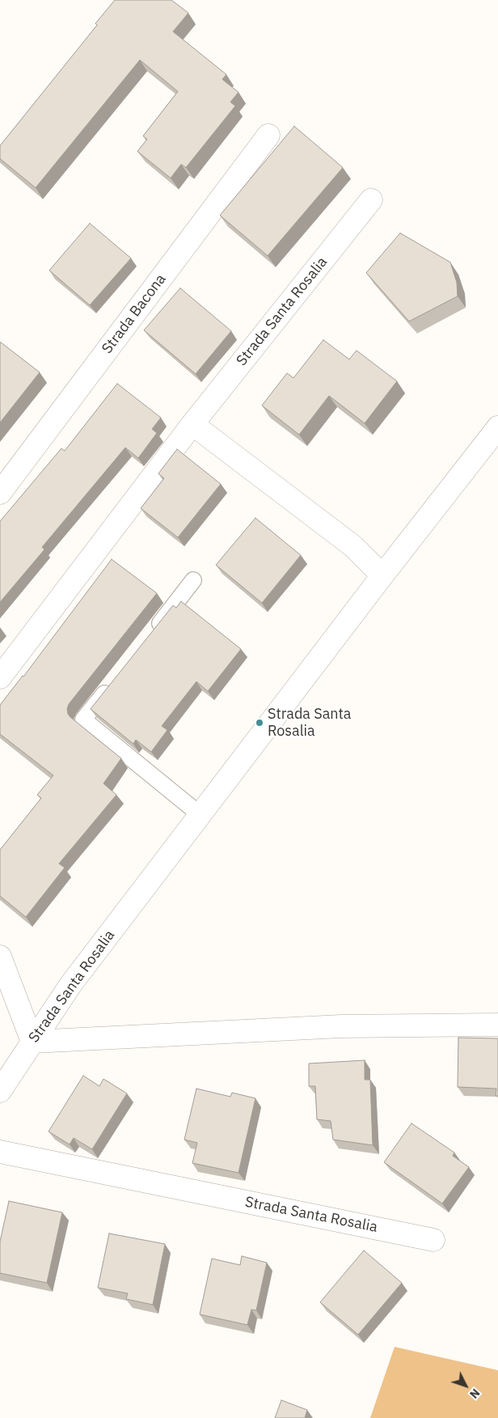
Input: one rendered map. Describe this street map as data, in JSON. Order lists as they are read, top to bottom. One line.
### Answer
{"streets":{"street":["Strada Santa Rosalia","Strada Bacona"]},"places":["Strada Santa Rosalia"],"north":"bottom right"}
